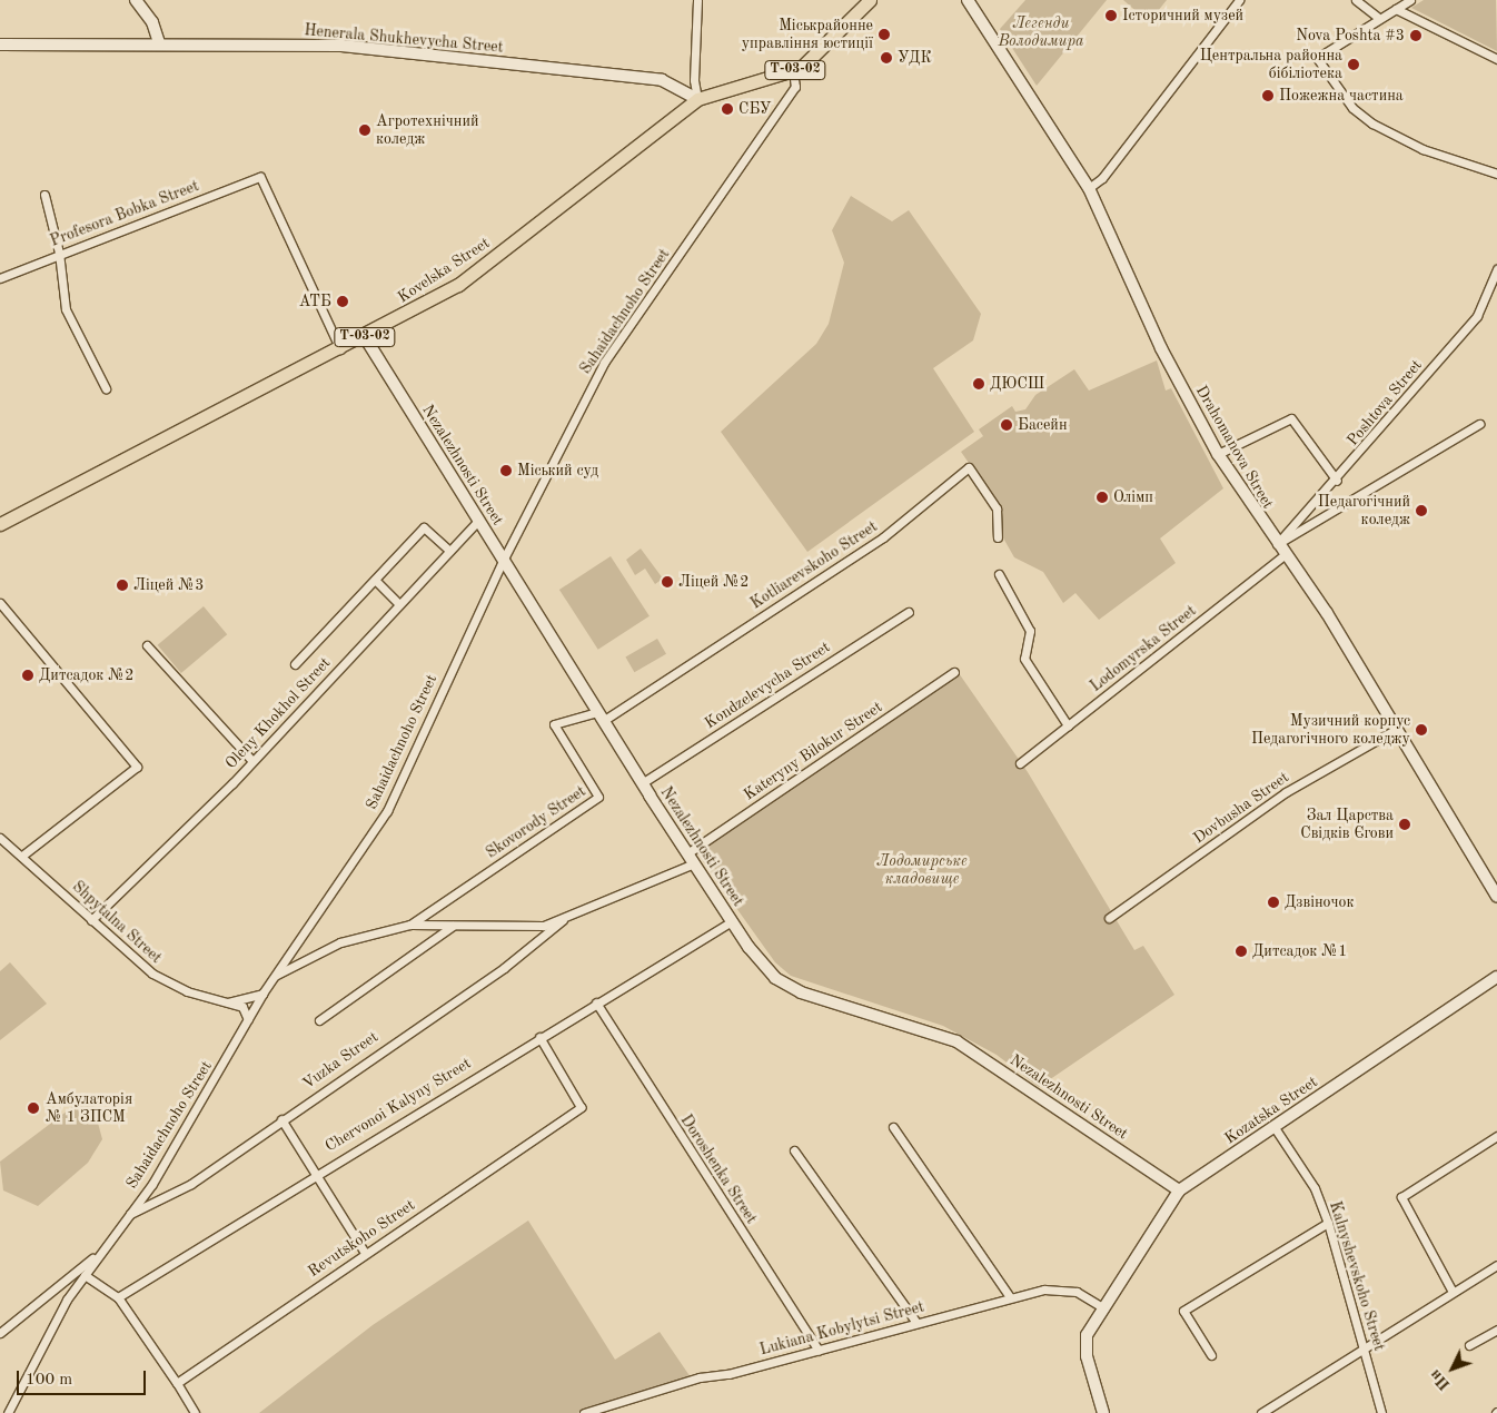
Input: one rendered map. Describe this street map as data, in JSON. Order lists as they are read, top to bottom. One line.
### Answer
{"streets":{"main road":["Т-03-02","Kovelska Street"],"street":["Henerala Shukhevycha Street","Profesora Bobka Street","Sahaidachnoho Street","Poshtova Street","Drahomanova Street","Nezalezhnosti Street","Kotliarevskoho Street","Lodomyrska Street","Kondzelevycha Street","Oleny Khokhol Street","Kateryny Bilokur Street","Dovbusha Street","Skovorody Street","Shpytalna Street","Vuzka Street","Chervonoi Kalyny Street","Kozatska Street","Doroshenka Street","Revutskoho Street","Kalnyshevskoho Street","Lukiana Kobylytsi Street"]},"crossings":[["Henerala Shukhevycha Street","Kovelska Street"],["Profesora Bobka Street","Kovelska Street"],["Kovelska Street","Sahaidachnoho Street"],["Kovelska Street","Nezalezhnosti Street"],["Sahaidachnoho Street","Nezalezhnosti Street"],["Sahaidachnoho Street","Shpytalna Street"],["Sahaidachnoho Street","Vuzka Street"],["Poshtova Street","Drahomanova Street"],["Drahomanova Street","Lodomyrska Street"],["Drahomanova Street","Dovbusha Street"],["Nezalezhnosti Street","Kotliarevskoho Street"],["Nezalezhnosti Street","Kondzelevycha Street"],["Nezalezhnosti Street","Oleny Khokhol Street"],["Nezalezhnosti Street","Kateryny Bilokur Street"],["Nezalezhnosti Street","Skovorody Street"],["Nezalezhnosti Street","Chervonoi Kalyny Street"],["Nezalezhnosti Street","Kozatska Street"],["Kotliarevskoho Street","Skovorody Street"],["Oleny Khokhol Street","Shpytalna Street"],["Chervonoi Kalyny Street","Doroshenka Street"],["Chervonoi Kalyny Street","Revutskoho Street"],["Kozatska Street","Kalnyshevskoho Street"],["Kozatska Street","Lukiana Kobylytsi Street"],["Doroshenka Street","Lukiana Kobylytsi Street"]],"parks":["Легенди Володимира","Лодомирське кладовище"],"places":["Історичний музей","Міськрайонне управління юстиції","Nova Poshta #3","УДК","Центральна районна бібіліотека","Пожежна частина","СБУ","Агротехнічний коледж","АТБ","ДЮСШ","Басейн","Міський суд","Олімп","Педагогічний коледж","Ліцей №2","Ліцей №3","Дитсадок №2","Музичний корпус Педагогічного коледжу","Зал Царства Свідків Єгови","Дзвіночок","Дитсадок №1","Амбулаторія № 1 ЗПСМ"],"scale_bar":"100 m","north":"bottom left"}
